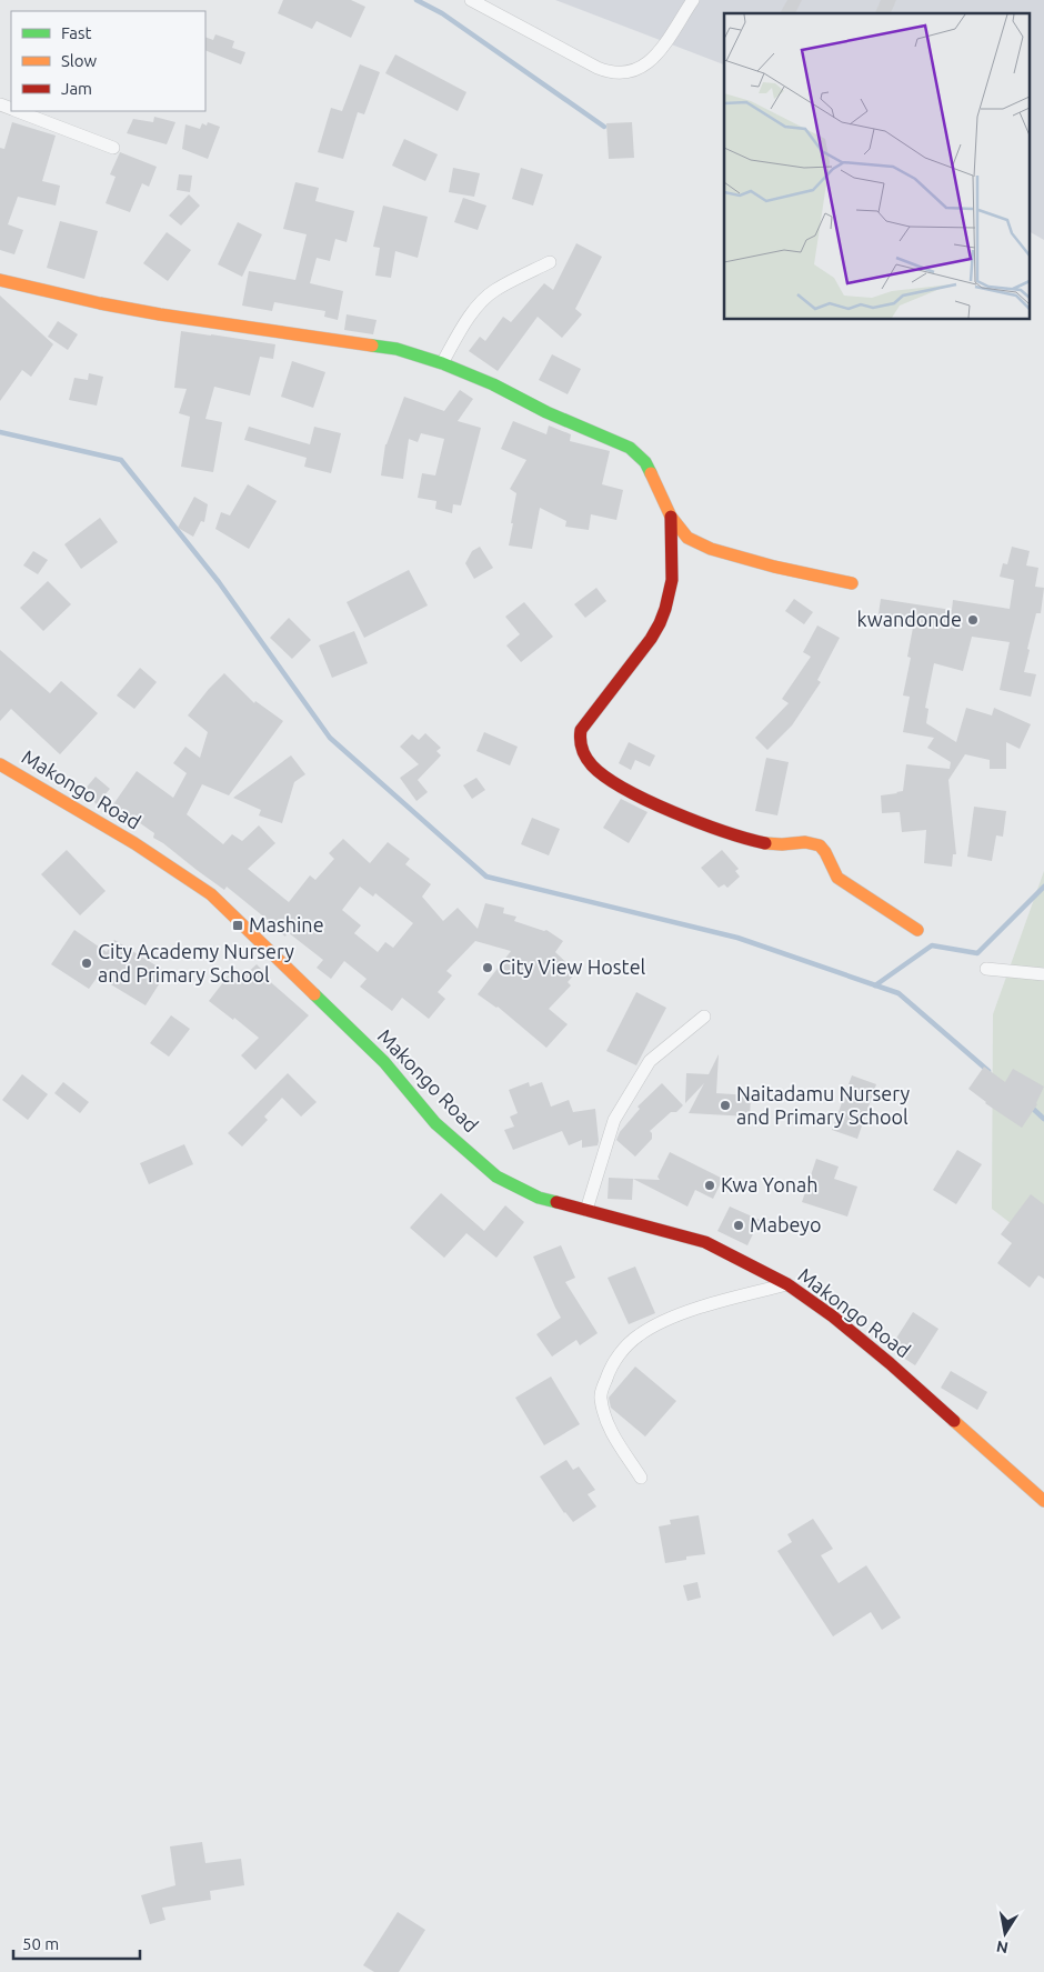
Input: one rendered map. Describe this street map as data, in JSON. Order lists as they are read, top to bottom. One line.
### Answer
{"streets":{"street":["Makongo Road"]},"places":{"other":["kwandonde","City Academy Nursery and Primary School","City View Hostel","Naitadamu Nursery and Primary School","Kwa Yonah","Mabeyo"],"transit":["Mashine"]},"legend":["Fast","Slow","Jam"],"scale_bar":"50 m","north":"bottom"}
